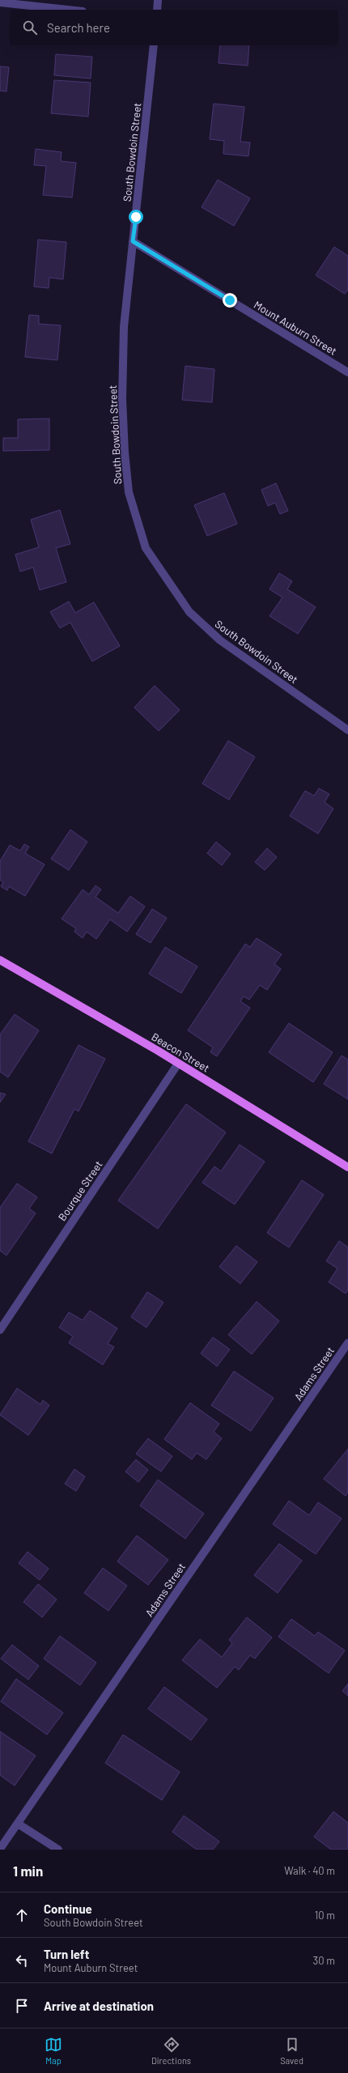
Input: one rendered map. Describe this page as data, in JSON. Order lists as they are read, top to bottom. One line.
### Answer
{"streets":{"main road":["Beacon Street"],"street":["South Bowdoin Street","Mount Auburn Street","Bourque Street","Adams Street"]},"crossings":[["South Bowdoin Street","Mount Auburn Street"],["Beacon Street","Bourque Street"]],"page":{"search":"Search here","heading":["1 min","Walk · 40 m"],"list":[["Continue","South Bowdoin Street","10 m"],["Turn left","Mount Auburn Street","30 m"],"Arrive at destination"],"nav":["Map","Directions","Saved"]}}
